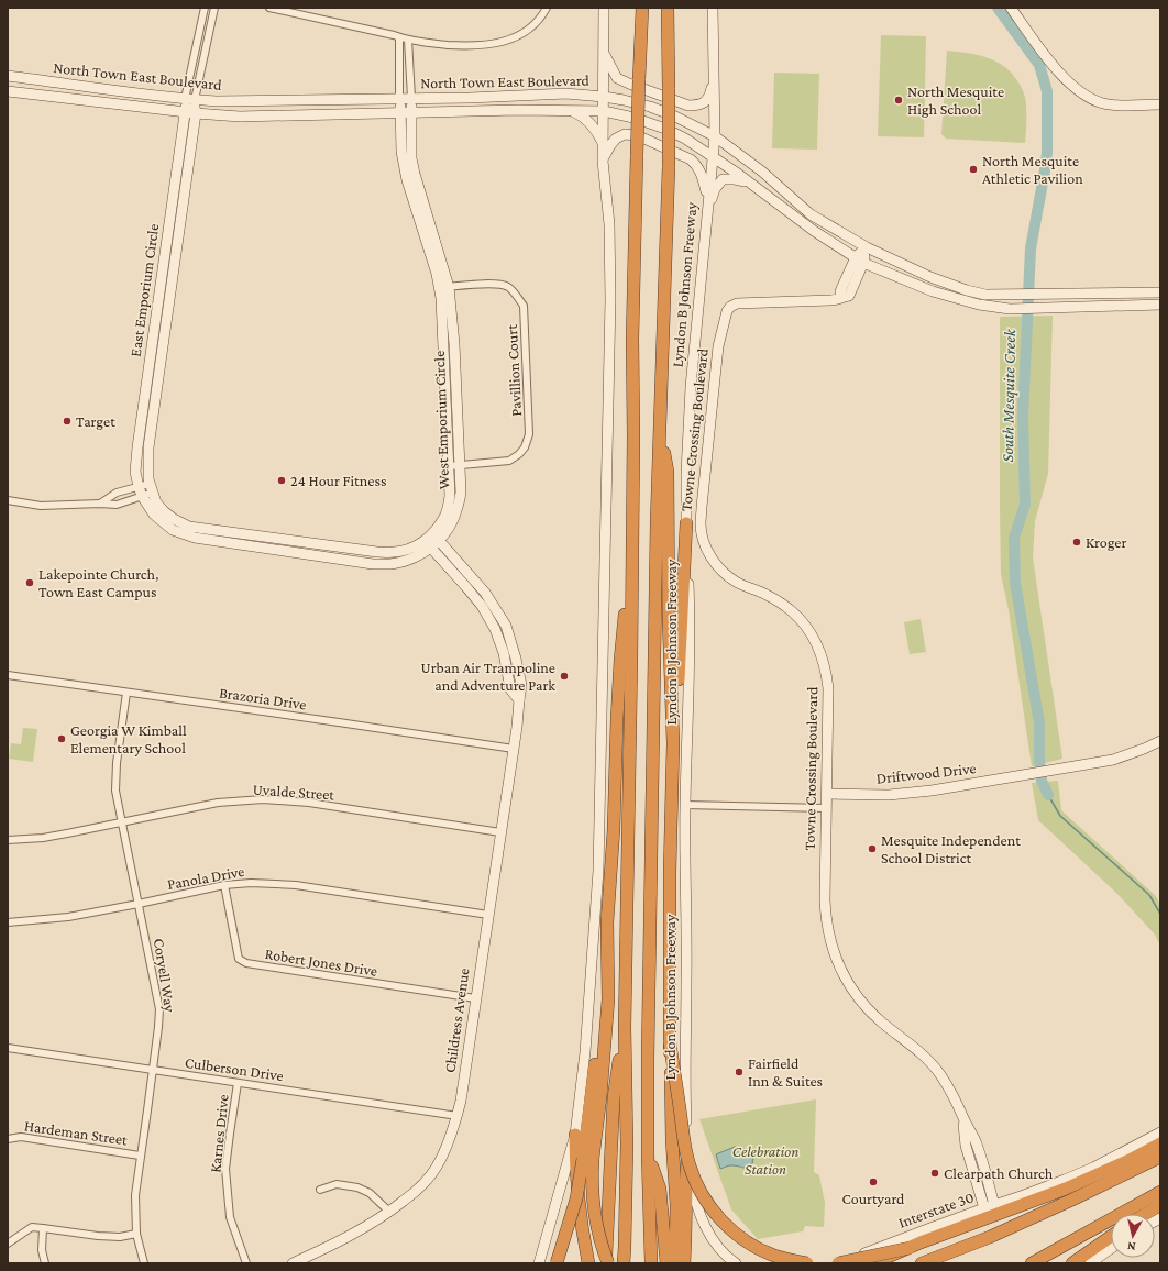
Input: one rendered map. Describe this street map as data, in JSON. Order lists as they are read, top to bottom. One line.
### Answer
{"streets":{"highway":["Lyndon B Johnson Freeway"],"main road":["North Town East Boulevard","East Emporium Circle","West Emporium Circle","Towne Crossing Boulevard","Driftwood Drive","Childress Avenue","Interstate 30"],"street":["Pavillion Court","Brazoria Drive","Uvalde Street","Panola Drive","Robert Jones Drive","Coryell Way","Culberson Drive","Hardeman Street","Karnes Drive"]},"crossings":[["North Town East Boulevard","Lyndon B Johnson Freeway"],["North Town East Boulevard","East Emporium Circle"],["North Town East Boulevard","West Emporium Circle"],["North Town East Boulevard","Towne Crossing Boulevard"],["East Emporium Circle","West Emporium Circle"],["Pavillion Court","West Emporium Circle"],["West Emporium Circle","Childress Avenue"],["Towne Crossing Boulevard","Driftwood Drive"],["Towne Crossing Boulevard","Interstate 30"],["Brazoria Drive","Coryell Way"],["Brazoria Drive","Childress Avenue"],["Uvalde Street","Coryell Way"],["Uvalde Street","Childress Avenue"],["Panola Drive","Robert Jones Drive"],["Panola Drive","Coryell Way"],["Panola Drive","Childress Avenue"],["Robert Jones Drive","Childress Avenue"],["Coryell Way","Culberson Drive"],["Coryell Way","Hardeman Street"],["Childress Avenue","Culberson Drive"],["Culberson Drive","Karnes Drive"]],"water":["South Mesquite Creek"],"parks":["Celebration Station"],"places":["North Mesquite High School","North Mesquite Athletic Pavilion","Target","24 Hour Fitness","Kroger","Lakepointe Church, Town East Campus","Urban Air Trampoline and Adventure Park","Georgia W Kimball Elementary School","Mesquite Independent School District","Fairfield Inn & Suites","Clearpath Church","Courtyard"],"north":"bottom"}
